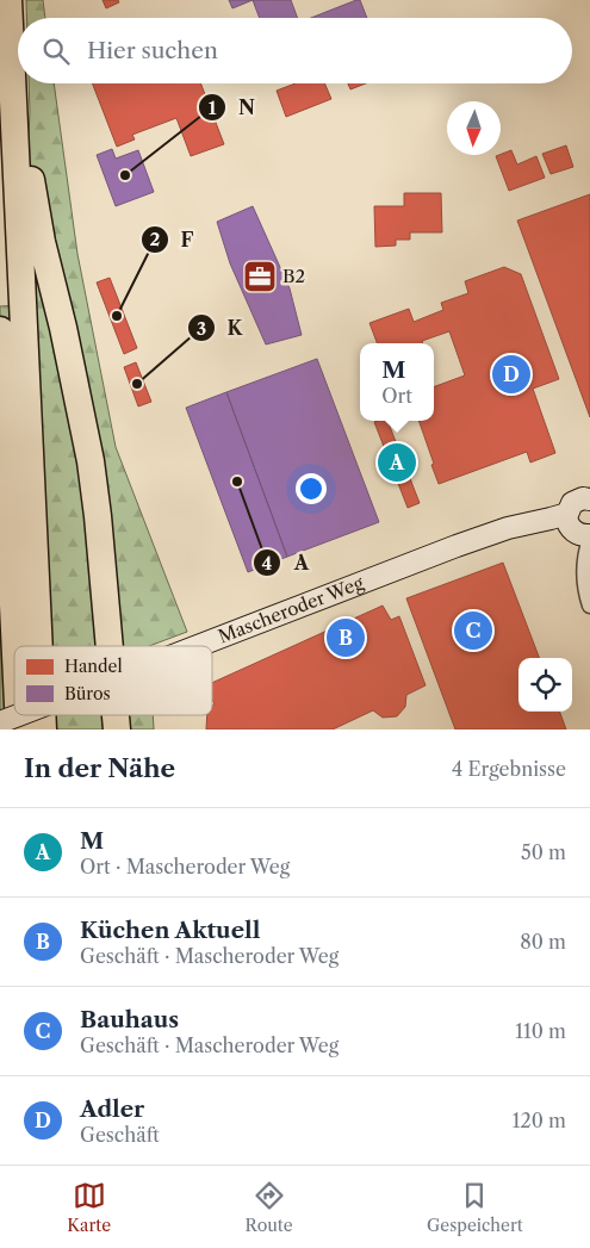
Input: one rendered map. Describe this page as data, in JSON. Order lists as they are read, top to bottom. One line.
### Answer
{"streets":{"street":["Mascheroder Weg"]},"places":{"other":["N","F","K","A"],"office":["B2"]},"legend":["Handel","Büros"],"north":"bottom","page":{"search":"Hier suchen","popup":["M","Ort"],"pins":["D","A","C","B"],"heading":["In der Nähe","4 Ergebnisse"],"list":[{"mark":"A","name":"M","note":"Ort · Mascheroder Weg","value":"50 m"},{"mark":"B","name":"Küchen Aktuell","note":"Geschäft · Mascheroder Weg","value":"80 m"},{"mark":"C","name":"Bauhaus","note":"Geschäft · Mascheroder Weg","value":"110 m"},{"mark":"D","name":"Adler","note":"Geschäft","value":"120 m"}],"nav":["Karte","Route","Gespeichert"]}}
